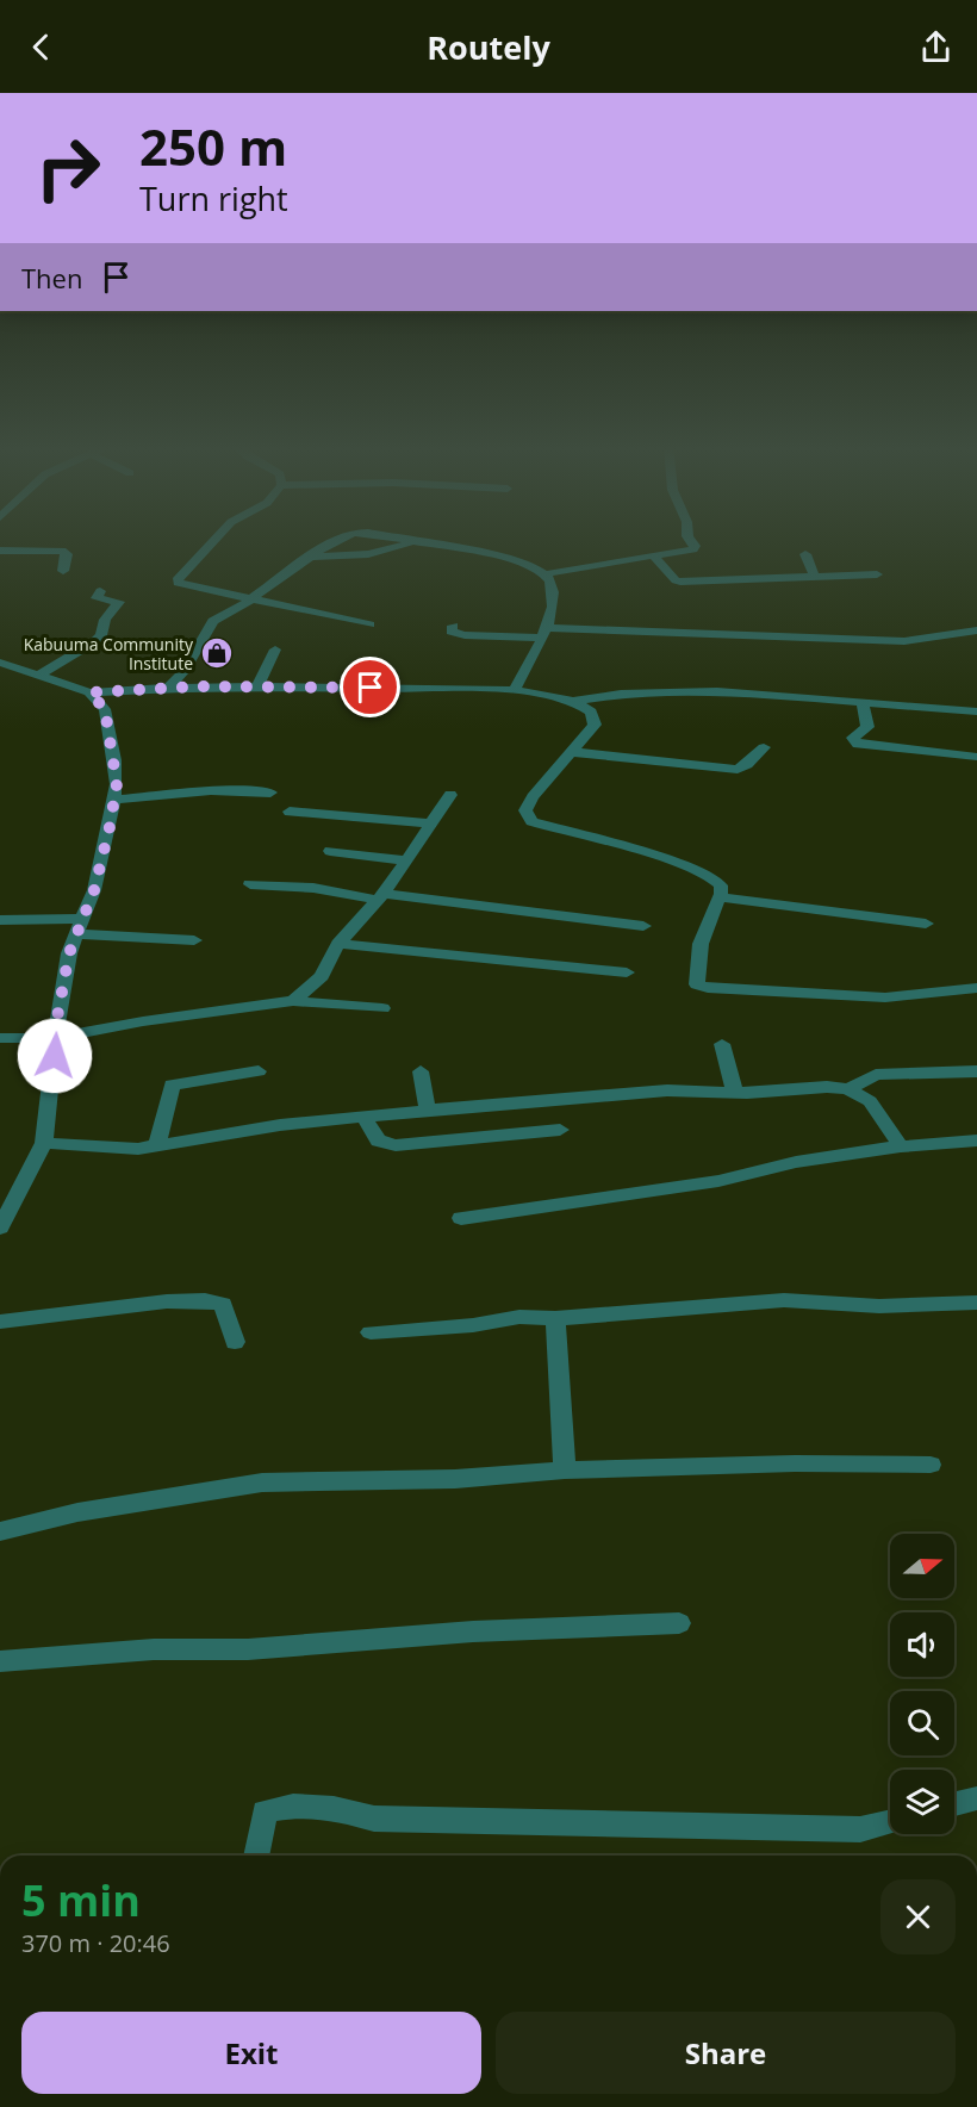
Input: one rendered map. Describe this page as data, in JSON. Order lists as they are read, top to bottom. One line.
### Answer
{"places":{"shop":["Kabuuma Community Institute"]},"north":"right","page":{"header":"Routely","turn":["250 m","Turn right"],"then":"Then","heading":["5 min","370 m · 20:46"],"buttons":["Exit","Share"]}}
